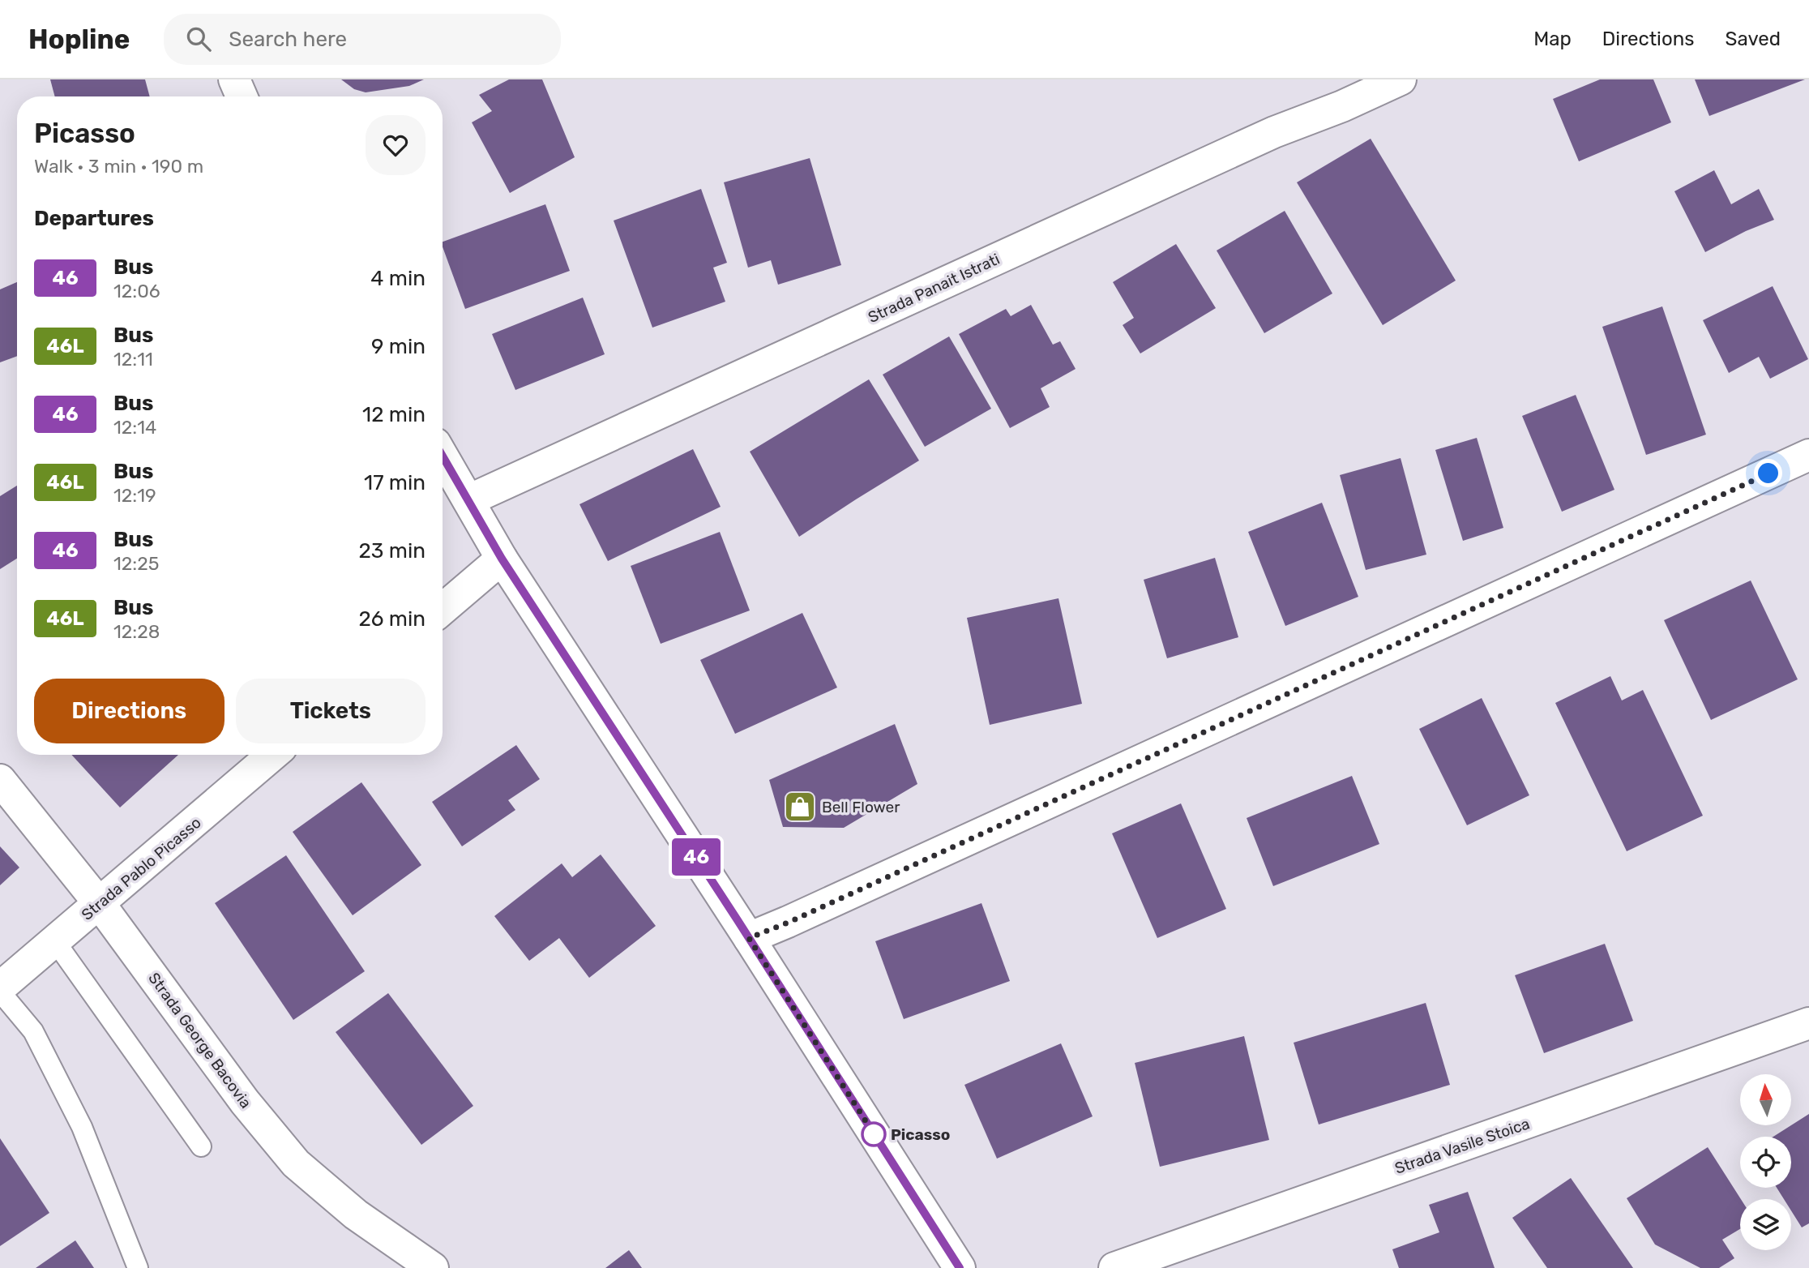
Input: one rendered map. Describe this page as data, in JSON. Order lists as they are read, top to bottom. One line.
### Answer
{"streets":{"street":["Strada Panait Istrati","Strada Pablo Picasso","Strada George Bacovia","Strada Vasile Stoica"]},"crossings":[["Strada Pablo Picasso","Strada George Bacovia"]],"places":{"shop":["Bell Flower"],"other":["Picasso"]},"lines":["bus line 46"],"north":"top","page":{"header":"Hopline","search":"Search here","nav":["Map","Directions","Saved"],"on_map":"46","heading":[["Picasso","Walk · 3 min · 190 m"],"Departures"],"list":[{"mark":"46","name":"Bus","note":"12:06","value":"4 min"},{"mark":"46L","name":"Bus","note":"12:11","value":"9 min"},{"mark":"46","name":"Bus","note":"12:14","value":"12 min"},{"mark":"46L","name":"Bus","note":"12:19","value":"17 min"},{"mark":"46","name":"Bus","note":"12:25","value":"23 min"},{"mark":"46L","name":"Bus","note":"12:28","value":"26 min"}],"buttons":["Directions","Tickets"]}}
